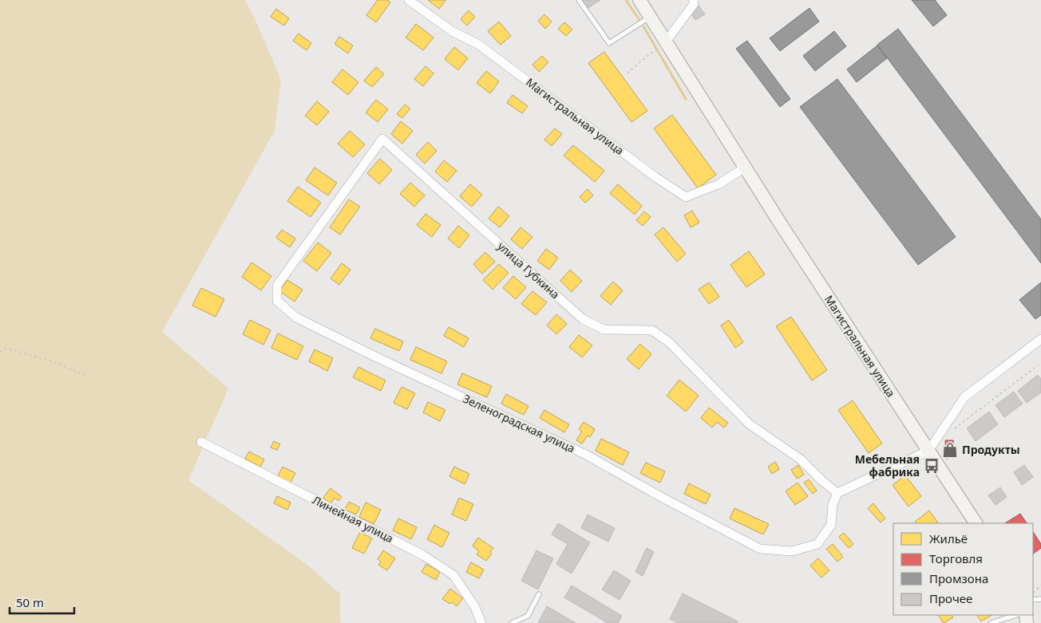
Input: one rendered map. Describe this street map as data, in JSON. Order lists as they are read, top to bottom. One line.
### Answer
{"streets":{"main road":["Магистральная улица"],"street":["улица Губкина","Зеленоградская улица","Линейная улица"]},"crossings":[["улица Губкина","Зеленоградская улица"]],"places":{"shop":["Продукты"],"bus stop":["Мебельная фабрика"]},"legend":["Жильё","Торговля","Промзона","Прочее"],"scale_bar":"50 m"}
